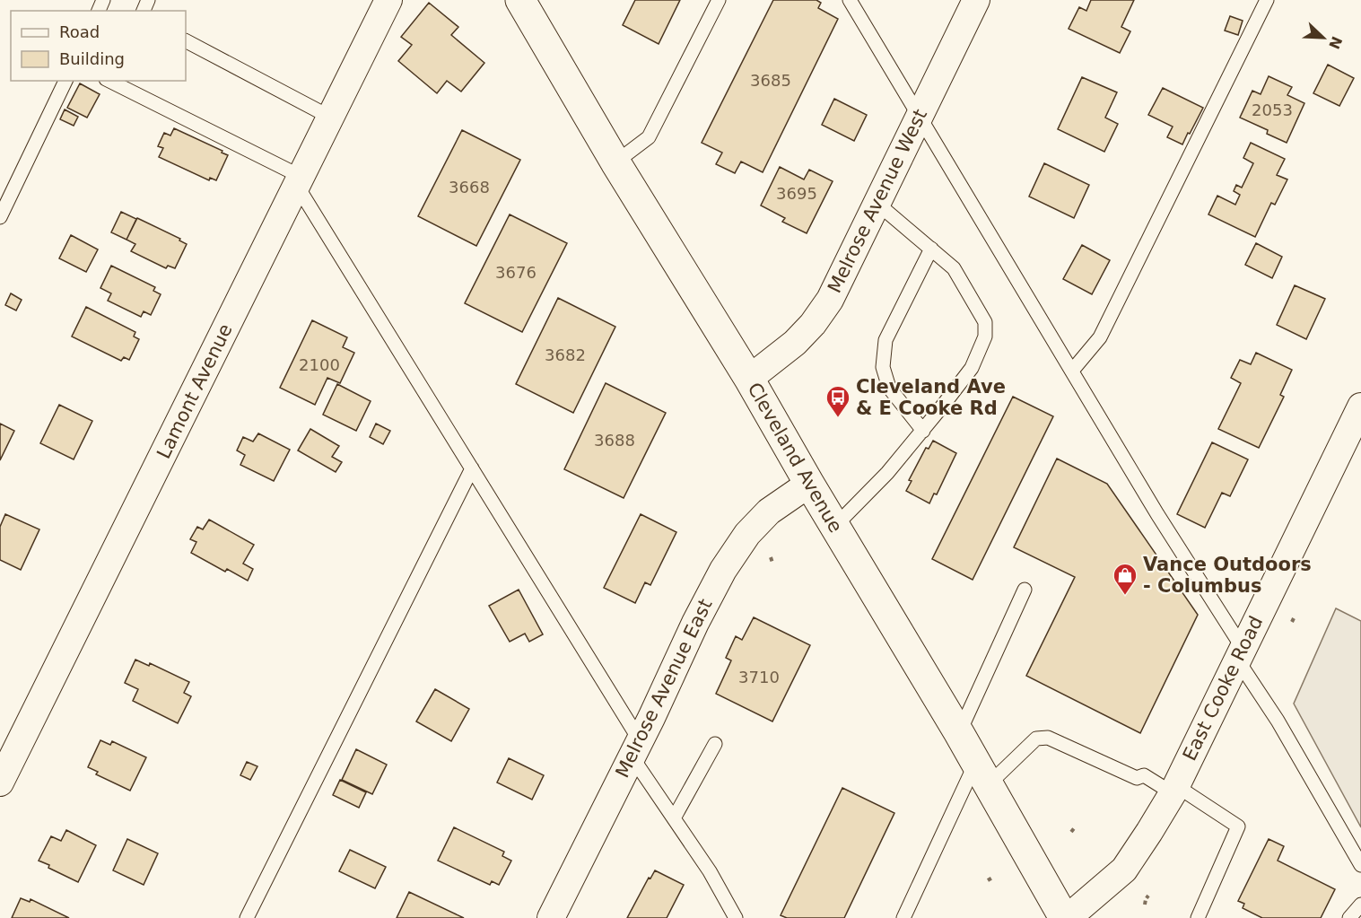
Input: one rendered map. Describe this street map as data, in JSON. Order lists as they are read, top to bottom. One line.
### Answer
{"streets":{"main road":["Cleveland Avenue"],"street":["Melrose Avenue West","Lamont Avenue","Melrose Avenue East","East Cooke Road"]},"crossings":[["Melrose Avenue West","Cleveland Avenue"],["Cleveland Avenue","Melrose Avenue East"],["Cleveland Avenue","East Cooke Road"]],"places":{"bus stop":["Cleveland Ave & E Cooke Rd"],"shop":["Vance Outdoors - Columbus"]},"house_numbers":["3685","2053","3668","3695","3676","3682","2100","3688","3710"],"legend":["Road","Building"],"north":"bottom right"}
